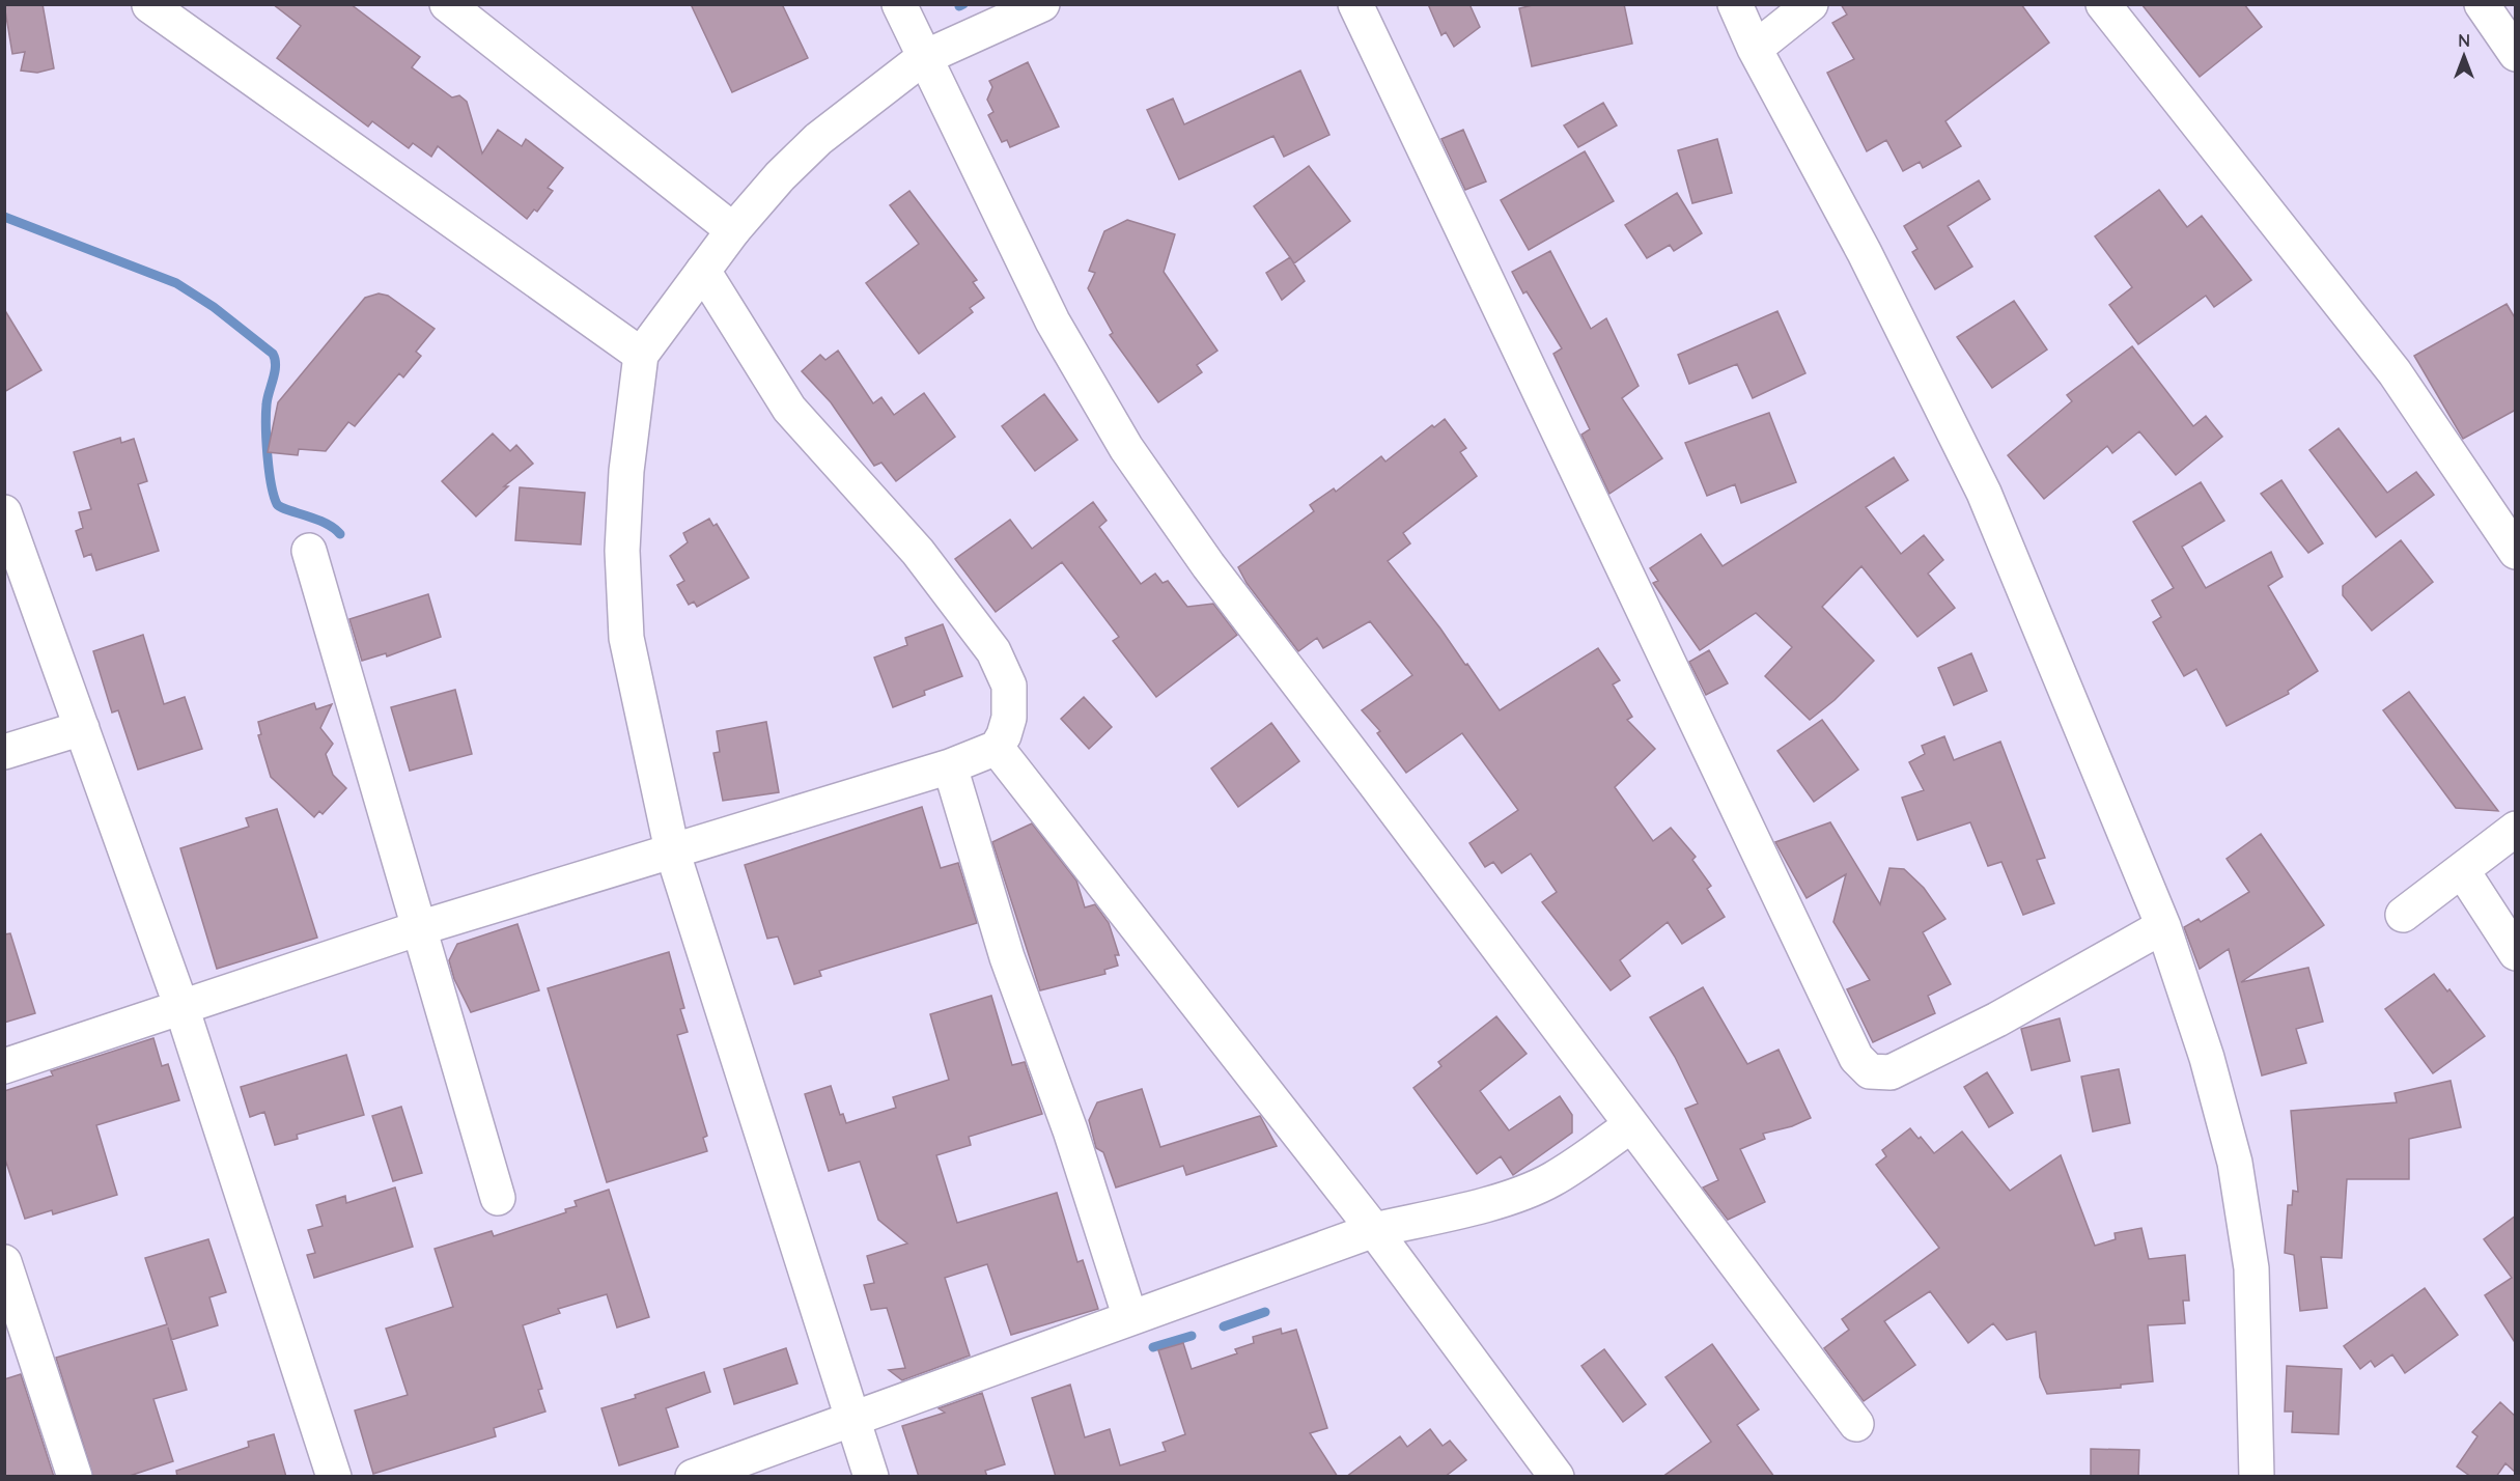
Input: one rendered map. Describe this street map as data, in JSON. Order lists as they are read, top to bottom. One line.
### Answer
{"north":"top"}
